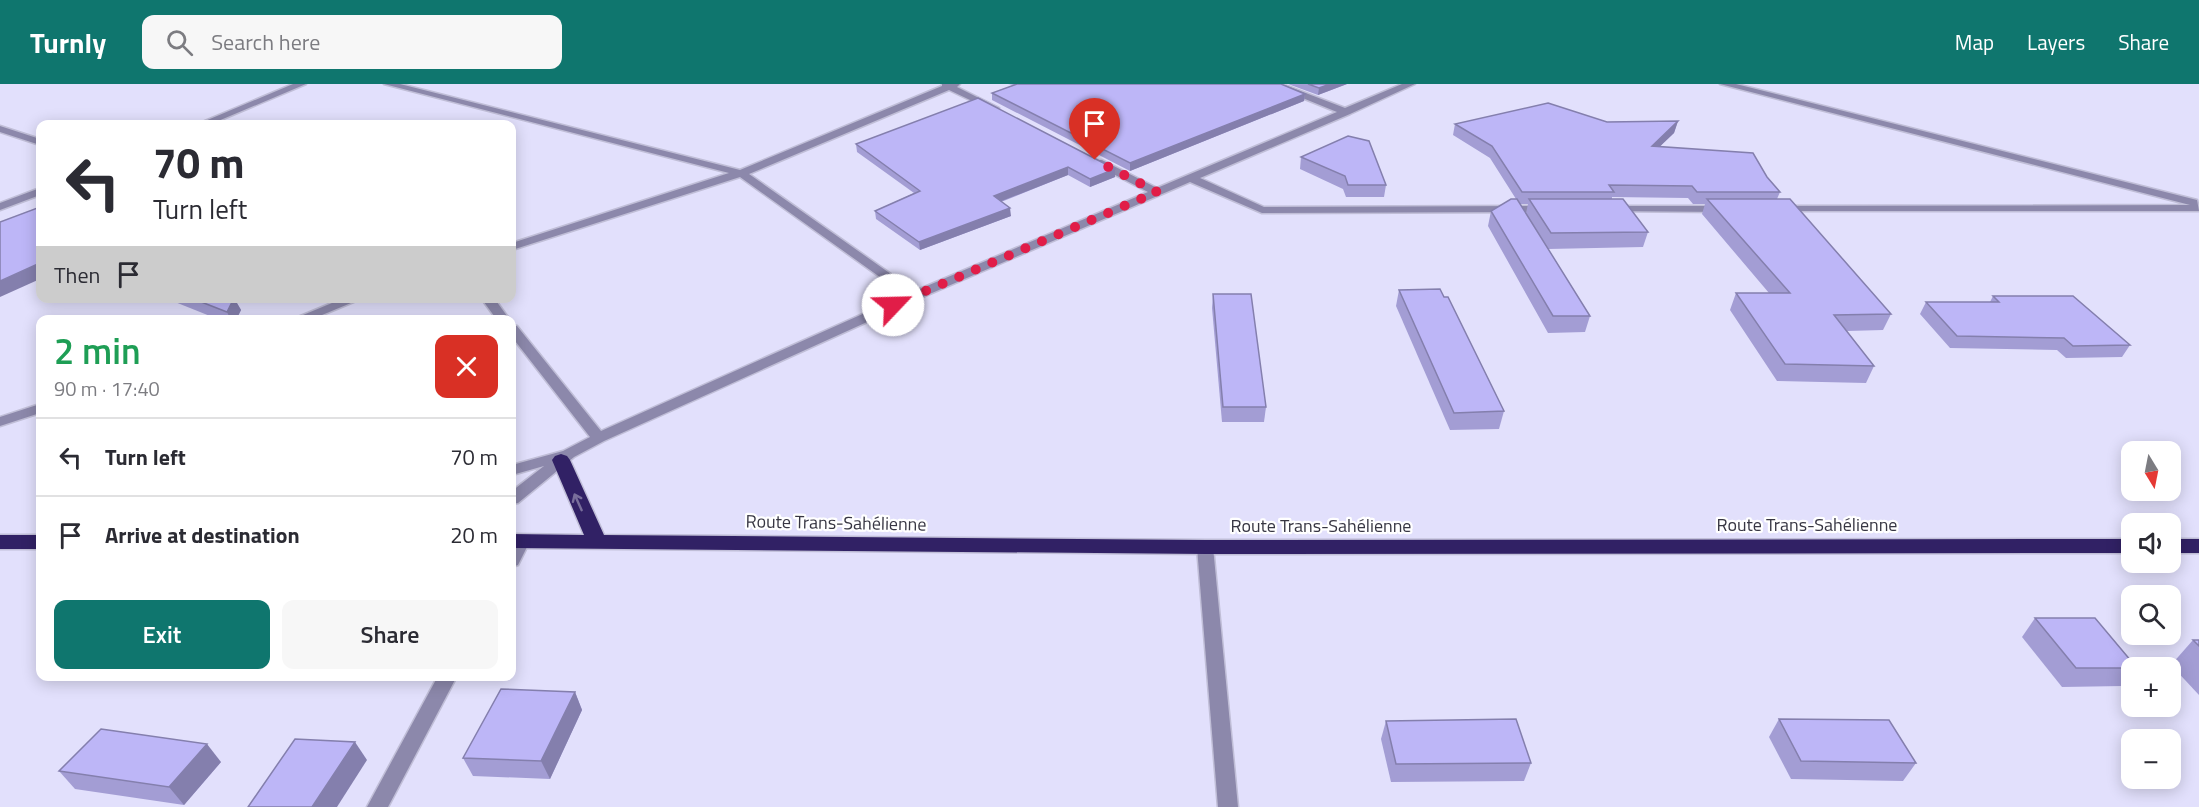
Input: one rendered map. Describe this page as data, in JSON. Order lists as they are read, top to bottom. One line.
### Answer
{"streets":{"highway":["Route Trans-Sahélienne"]},"north":"bottom","page":{"header":"Turnly","search":"Search here","nav":["Map","Layers","Share"],"turn":["70 m","Turn left"],"then":"Then","heading":["2 min","90 m · 17:40"],"list":[{"name":"Turn left","value":"70 m"},{"name":"Arrive at destination","value":"20 m"}],"map_buttons":["+","−"],"buttons":["Exit","Share"]}}
